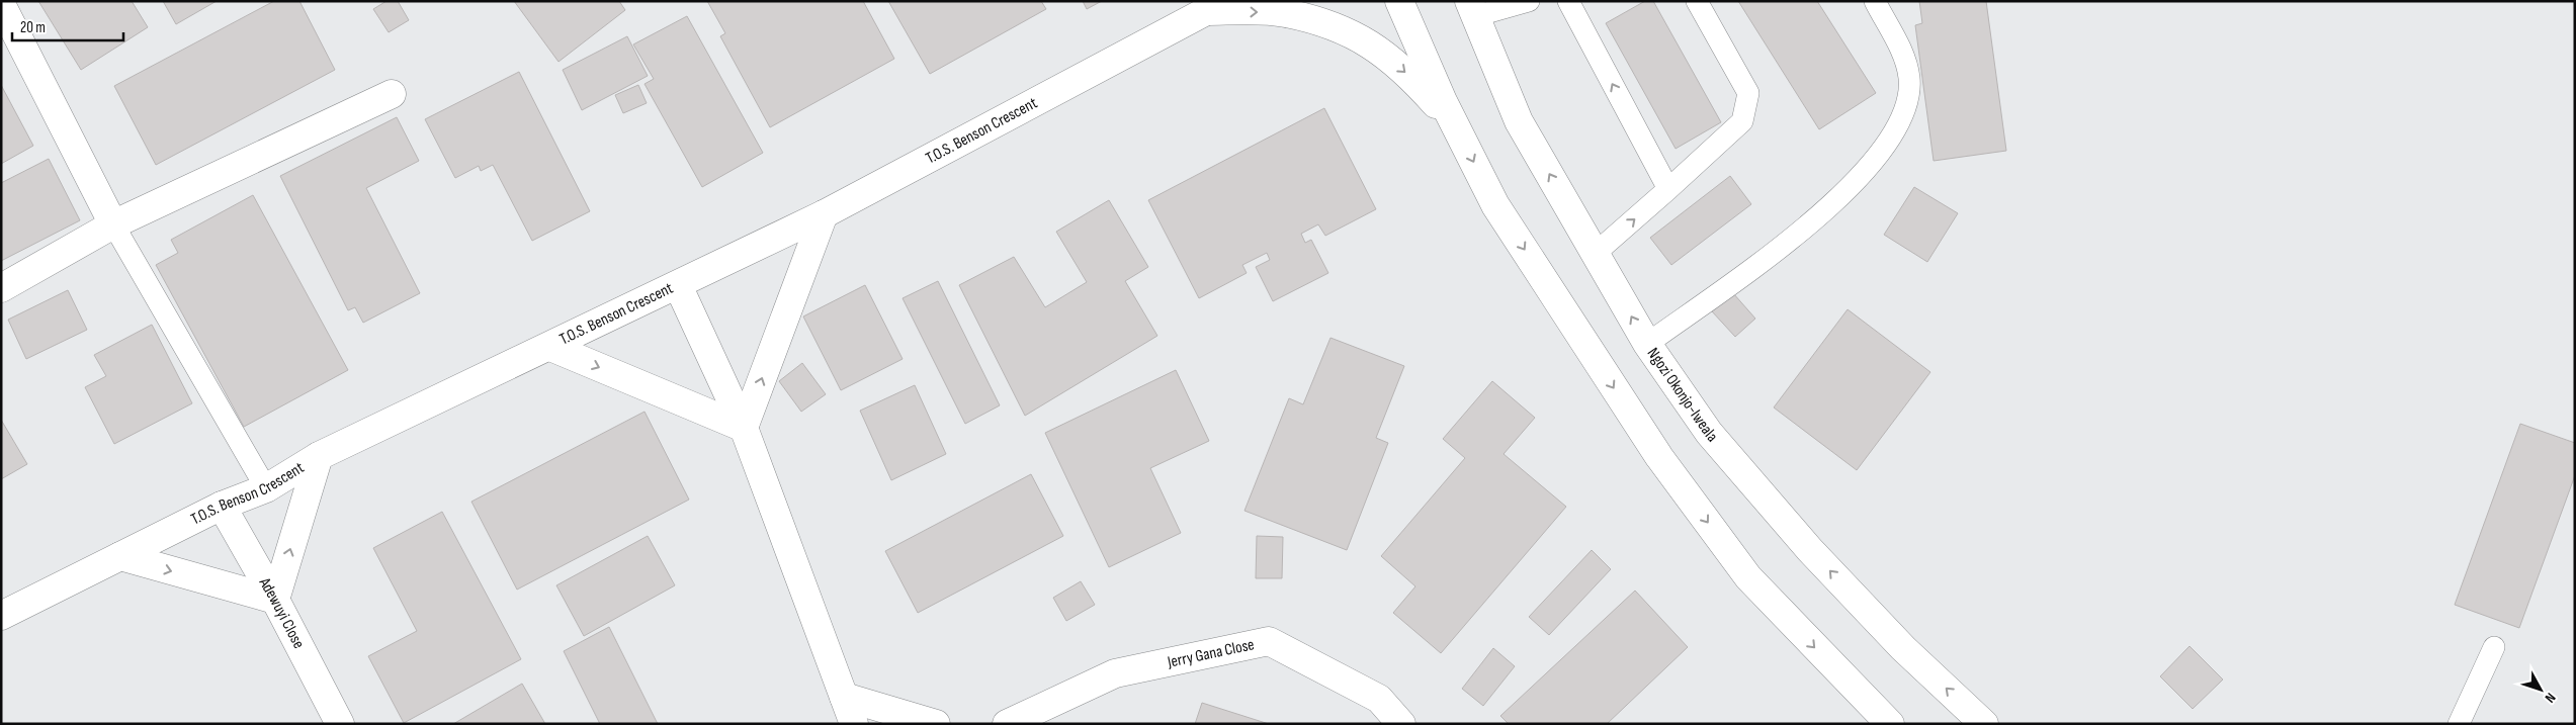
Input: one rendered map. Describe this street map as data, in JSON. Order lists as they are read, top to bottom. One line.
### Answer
{"streets":{"street":["T.O.S. Benson Crescent","Ngozi Okonjo-Iweala","Adewuyi Close","Jerry Gana Close"]},"crossings":[["T.O.S. Benson Crescent","Adewuyi Close"]],"scale_bar":"20 m","north":"bottom right"}
